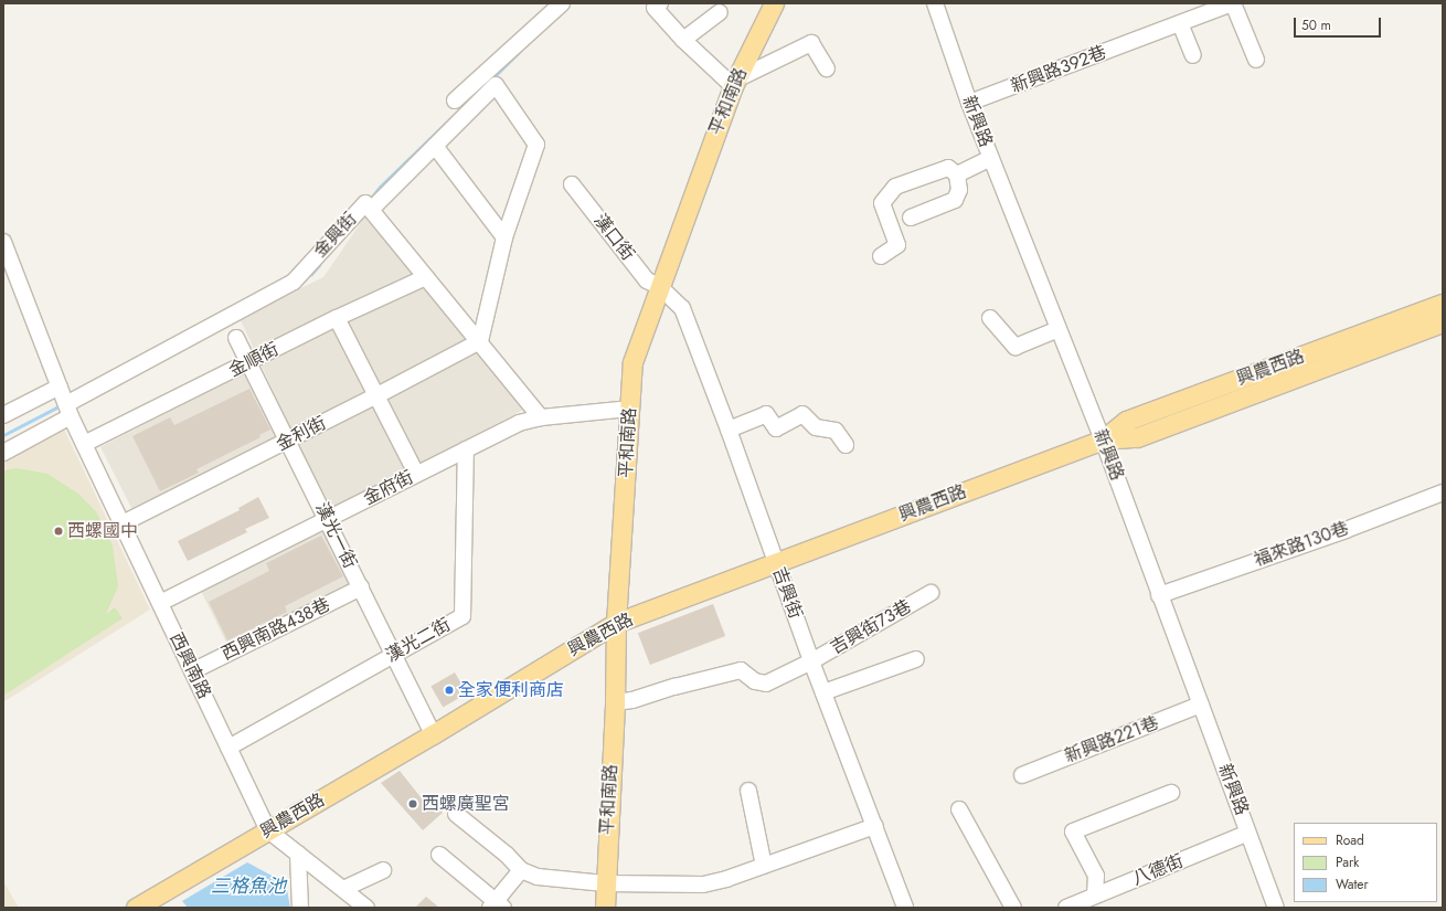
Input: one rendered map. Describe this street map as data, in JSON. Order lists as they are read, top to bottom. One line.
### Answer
{"streets":{"main road":["平和南路","興農西路"],"street":["新興路392巷","新興路","金興街","漢口街","金順街","金利街","金府街","漢光一街","福來路130巷","吉興街","吉興街73巷","西興南路438巷","漢光二街","西興南路","新興路221巷","八德街"]},"crossings":[["新興路392巷","新興路"],["平和南路","漢口街"],["平和南路","興農西路"],["平和南路","金府街"],["平和南路","吉興街"],["平和南路","吉興街73巷"],["新興路","興農西路"],["新興路","福來路130巷"],["新興路","新興路221巷"],["新興路","八德街"],["金興街","金順街"],["金興街","金利街"],["金興街","金府街"],["金興街","西興南路"],["漢口街","吉興街"],["金順街","漢光一街"],["金順街","西興南路"],["興農西路","漢光一街"],["興農西路","吉興街"],["興農西路","西興南路"],["金利街","漢光一街"],["金利街","西興南路"],["金府街","漢光一街"],["金府街","漢光二街"],["金府街","西興南路"],["漢光一街","西興南路438巷"],["漢光一街","漢光二街"],["吉興街","吉興街73巷"],["西興南路438巷","西興南路"],["漢光二街","西興南路"]],"water":["三格魚池"],"places":["西螺國中","全家便利商店","西螺廣聖宮"],"legend":["Road","Park","Water"],"scale_bar":"50 m"}
